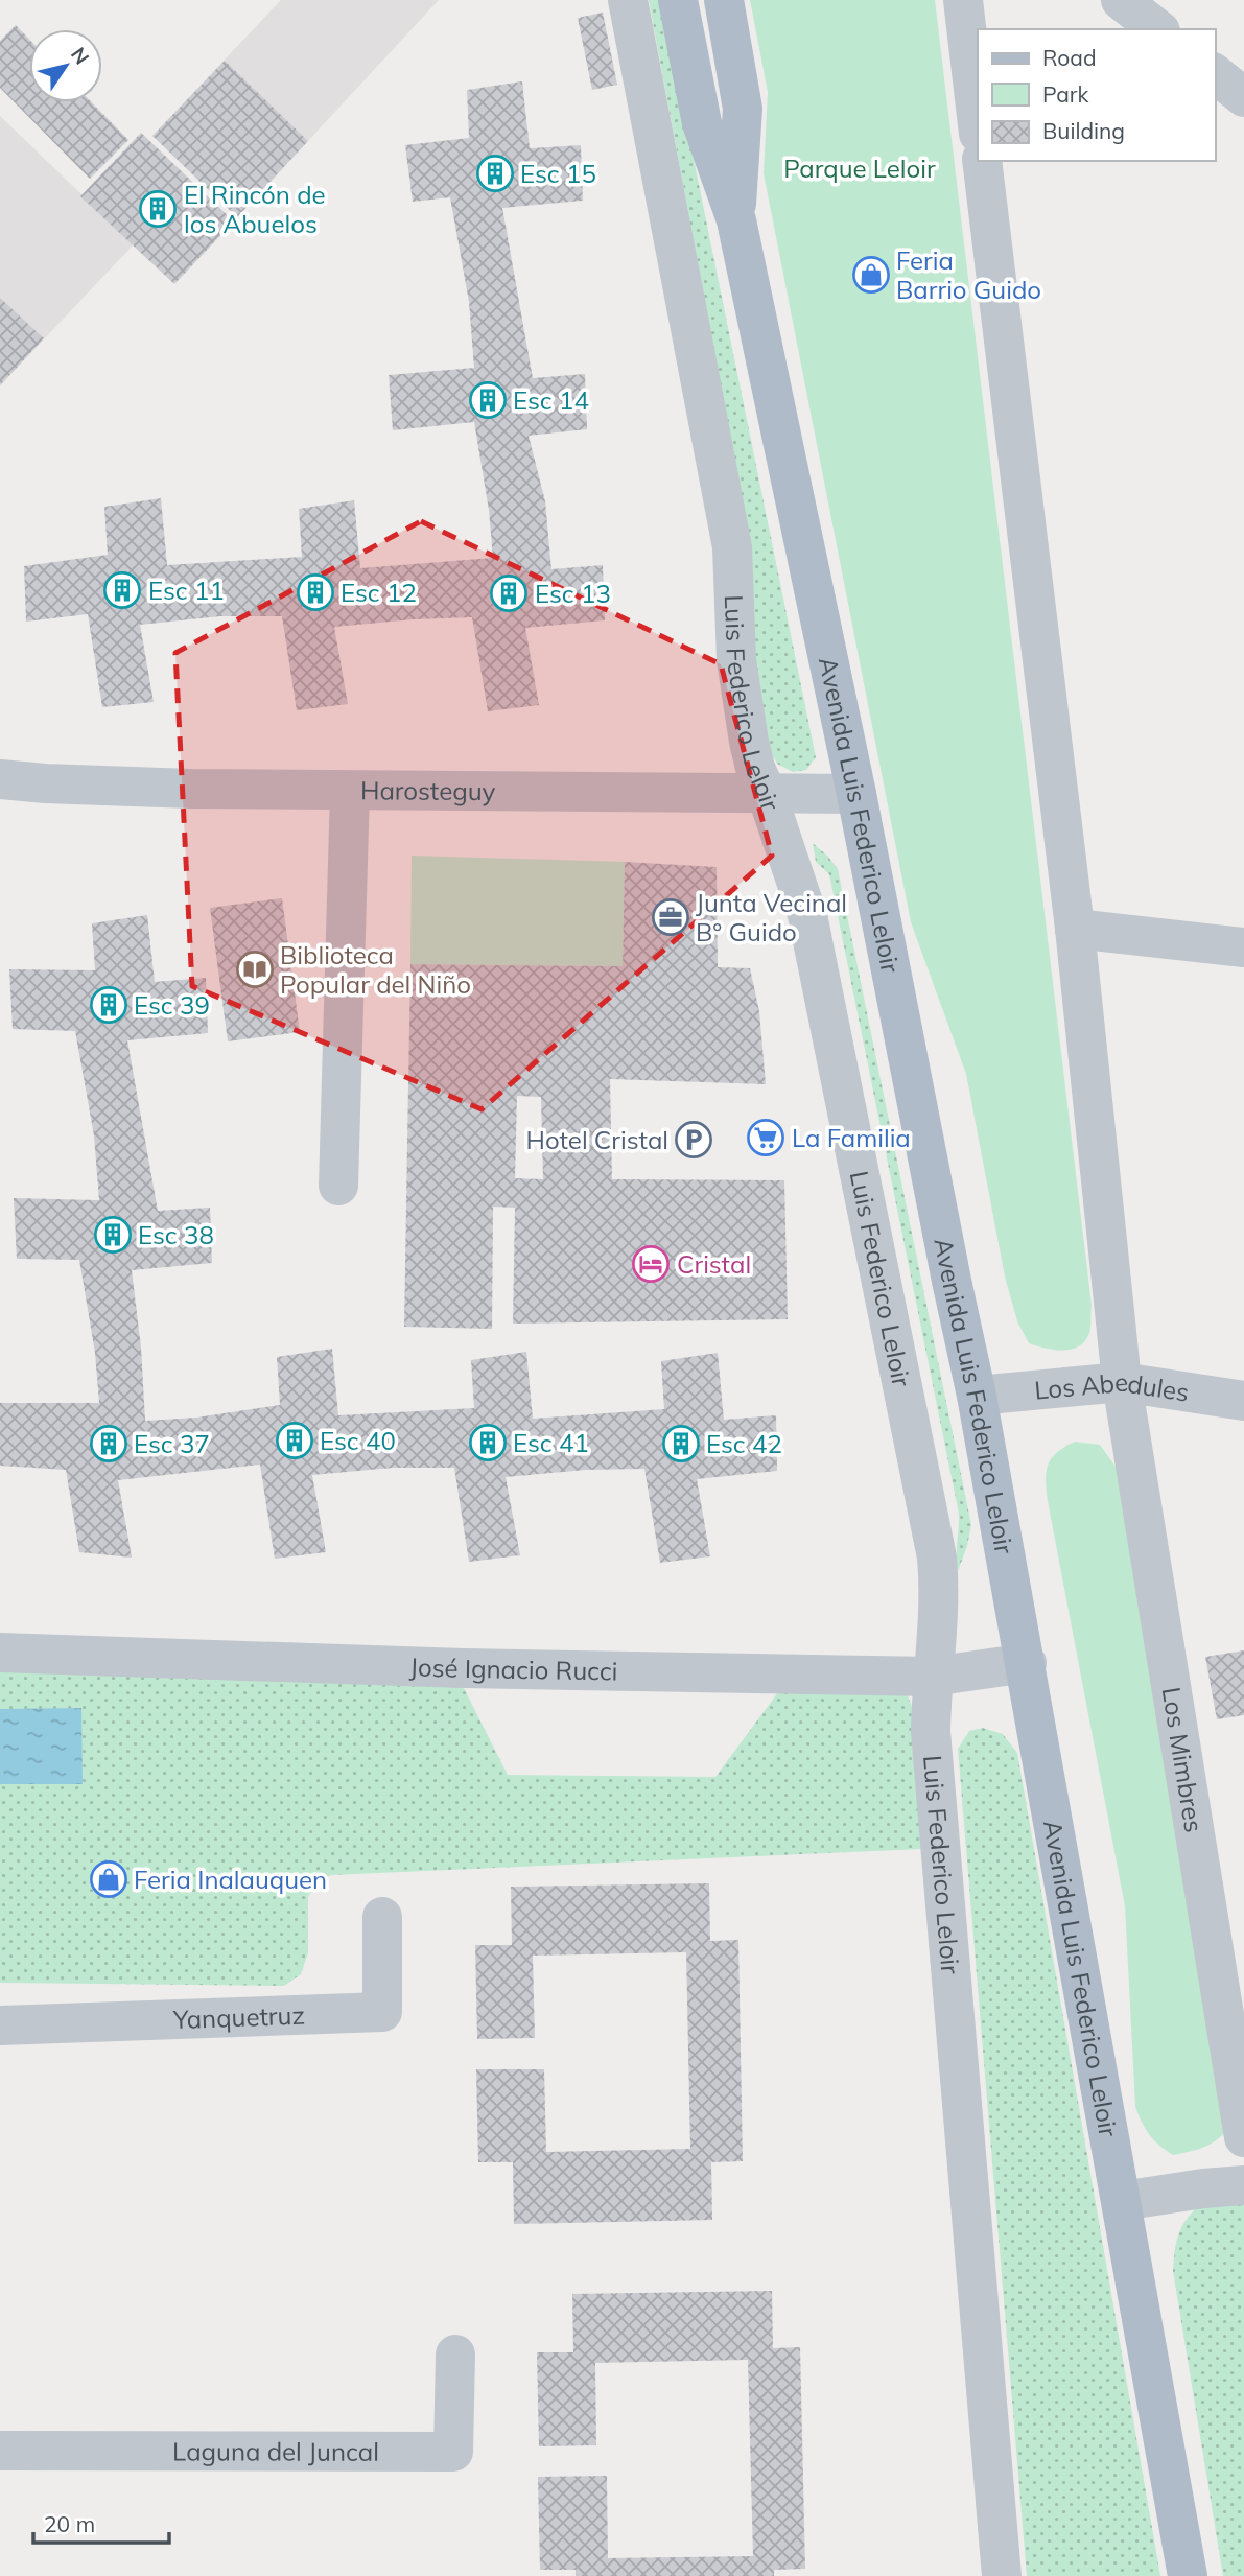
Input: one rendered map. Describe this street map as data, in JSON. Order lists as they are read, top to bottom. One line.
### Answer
{"streets":{"main road":["Avenida Luis Federico Leloir"],"street":["Luis Federico Leloir","Harosteguy","Los Abedules","José Ignacio Rucci","Los Mimbres","Yanquetruz","Laguna del Juncal"]},"crossings":[["Luis Federico Leloir","Harosteguy"],["Luis Federico Leloir","José Ignacio Rucci"],["Harosteguy","Avenida Luis Federico Leloir"],["Avenida Luis Federico Leloir","Los Abedules"],["Avenida Luis Federico Leloir","José Ignacio Rucci"],["Los Abedules","Los Mimbres"]],"parks":["Parque Leloir"],"places":{"building":["Esc 15","El Rincón de los Abuelos","Esc 14","Esc 11","Esc 12","Esc 13","Esc 39","Esc 38","Esc 40","Esc 41","Esc 37","Esc 42"],"shop":["Feria Barrio Guido","Feria Inalauquen"],"office":["Junta Vecinal B° Guido"],"library":["Biblioteca Popular del Niño"],"supermarket":["La Familia"],"parking":["Hotel Cristal"],"hotel":["Cristal"]},"legend":["Road","Park","Building"],"scale_bar":"20 m","north":"top right"}
